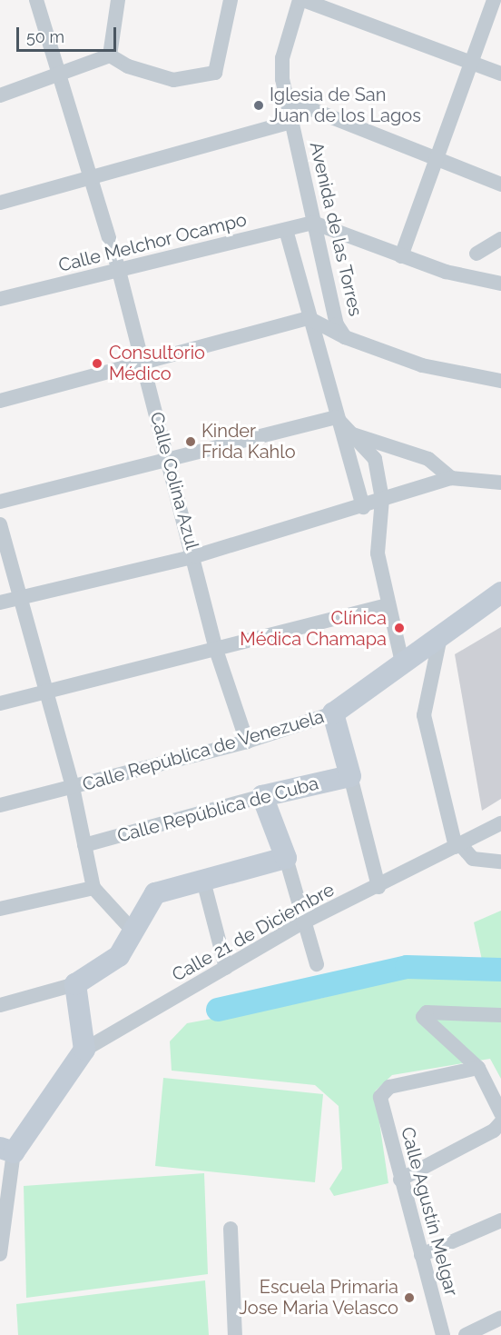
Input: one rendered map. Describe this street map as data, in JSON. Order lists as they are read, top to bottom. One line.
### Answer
{"streets":{"main road":["Calle República de Venezuela","Calle República de Cuba"],"street":["Avenida de las Torres","Calle Melchor Ocampo","Calle Colina Azul","Calle 21 de Diciembre","Calle Agustín Melgar"]},"crossings":[["Avenida de las Torres","Calle Melchor Ocampo"],["Calle Melchor Ocampo","Calle Colina Azul"],["Calle Colina Azul","Calle República de Venezuela"]],"places":["Iglesia de San Juan de los Lagos","Consultorio Médico","Kinder Frida Kahlo","Clínica Médica Chamapa","Escuela Primaria Jose Maria Velasco"],"scale_bar":"50 m"}
